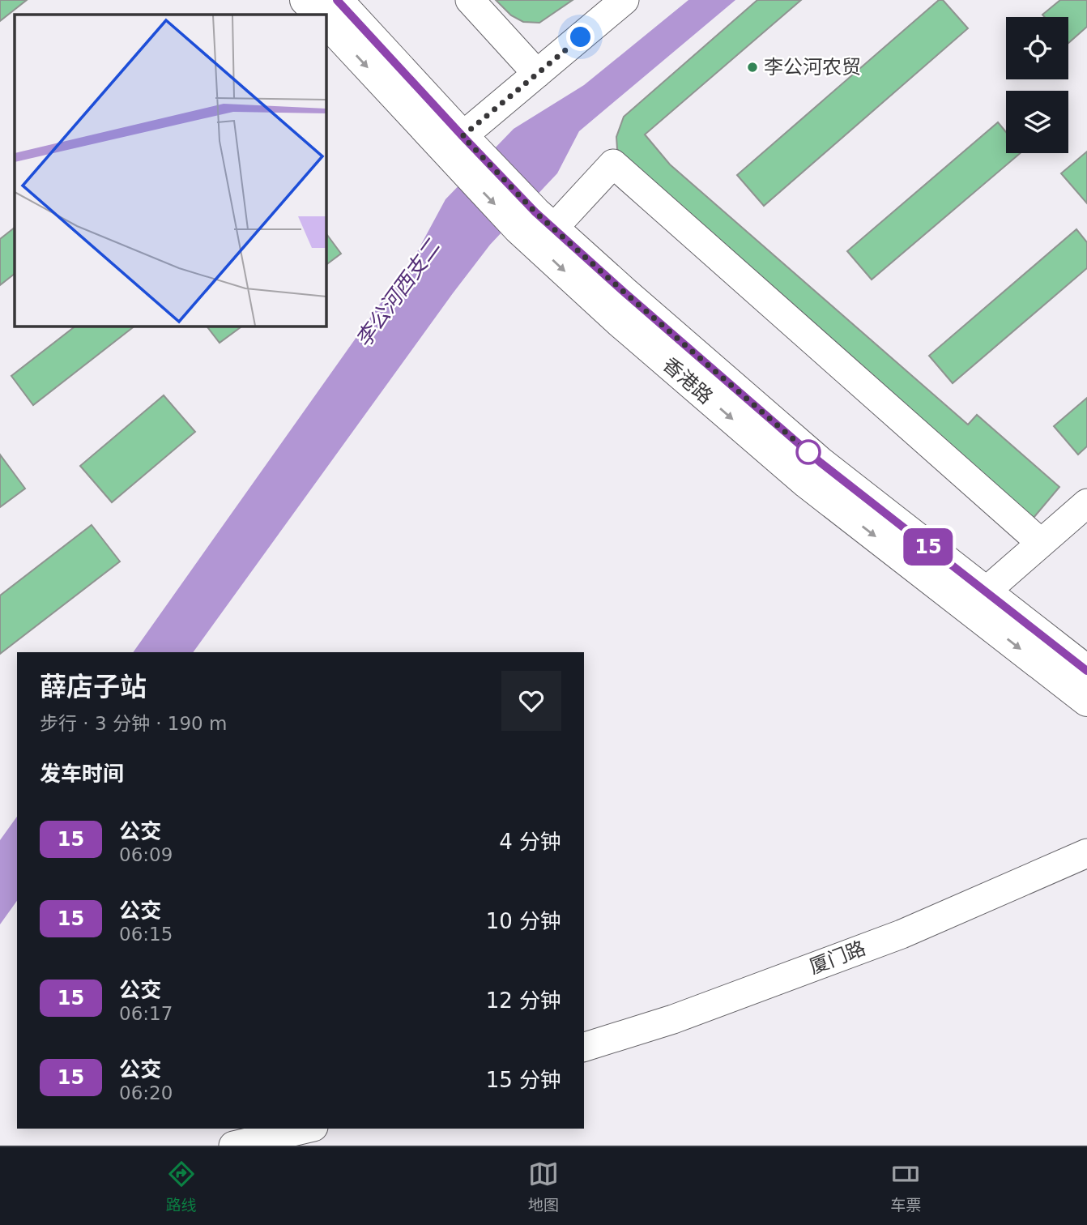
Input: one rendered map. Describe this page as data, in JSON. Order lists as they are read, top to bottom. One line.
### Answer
{"streets":{"main road":["香港路"],"street":["厦门路"]},"water":["李公河西支二"],"places":["李公河农贸"],"lines":["bus line 15"],"page":{"on_map":"15","heading":[["薛店子站","步行 · 3 分钟 · 190 m"],"发车时间"],"list":[{"mark":"15","name":"公交","note":"06:09","value":"4 分钟"},{"mark":"15","name":"公交","note":"06:15","value":"10 分钟"},{"mark":"15","name":"公交","note":"06:17","value":"12 分钟"},{"mark":"15","name":"公交","note":"06:20","value":"15 分钟"}],"tabs":["路线","地图","车票"]}}
